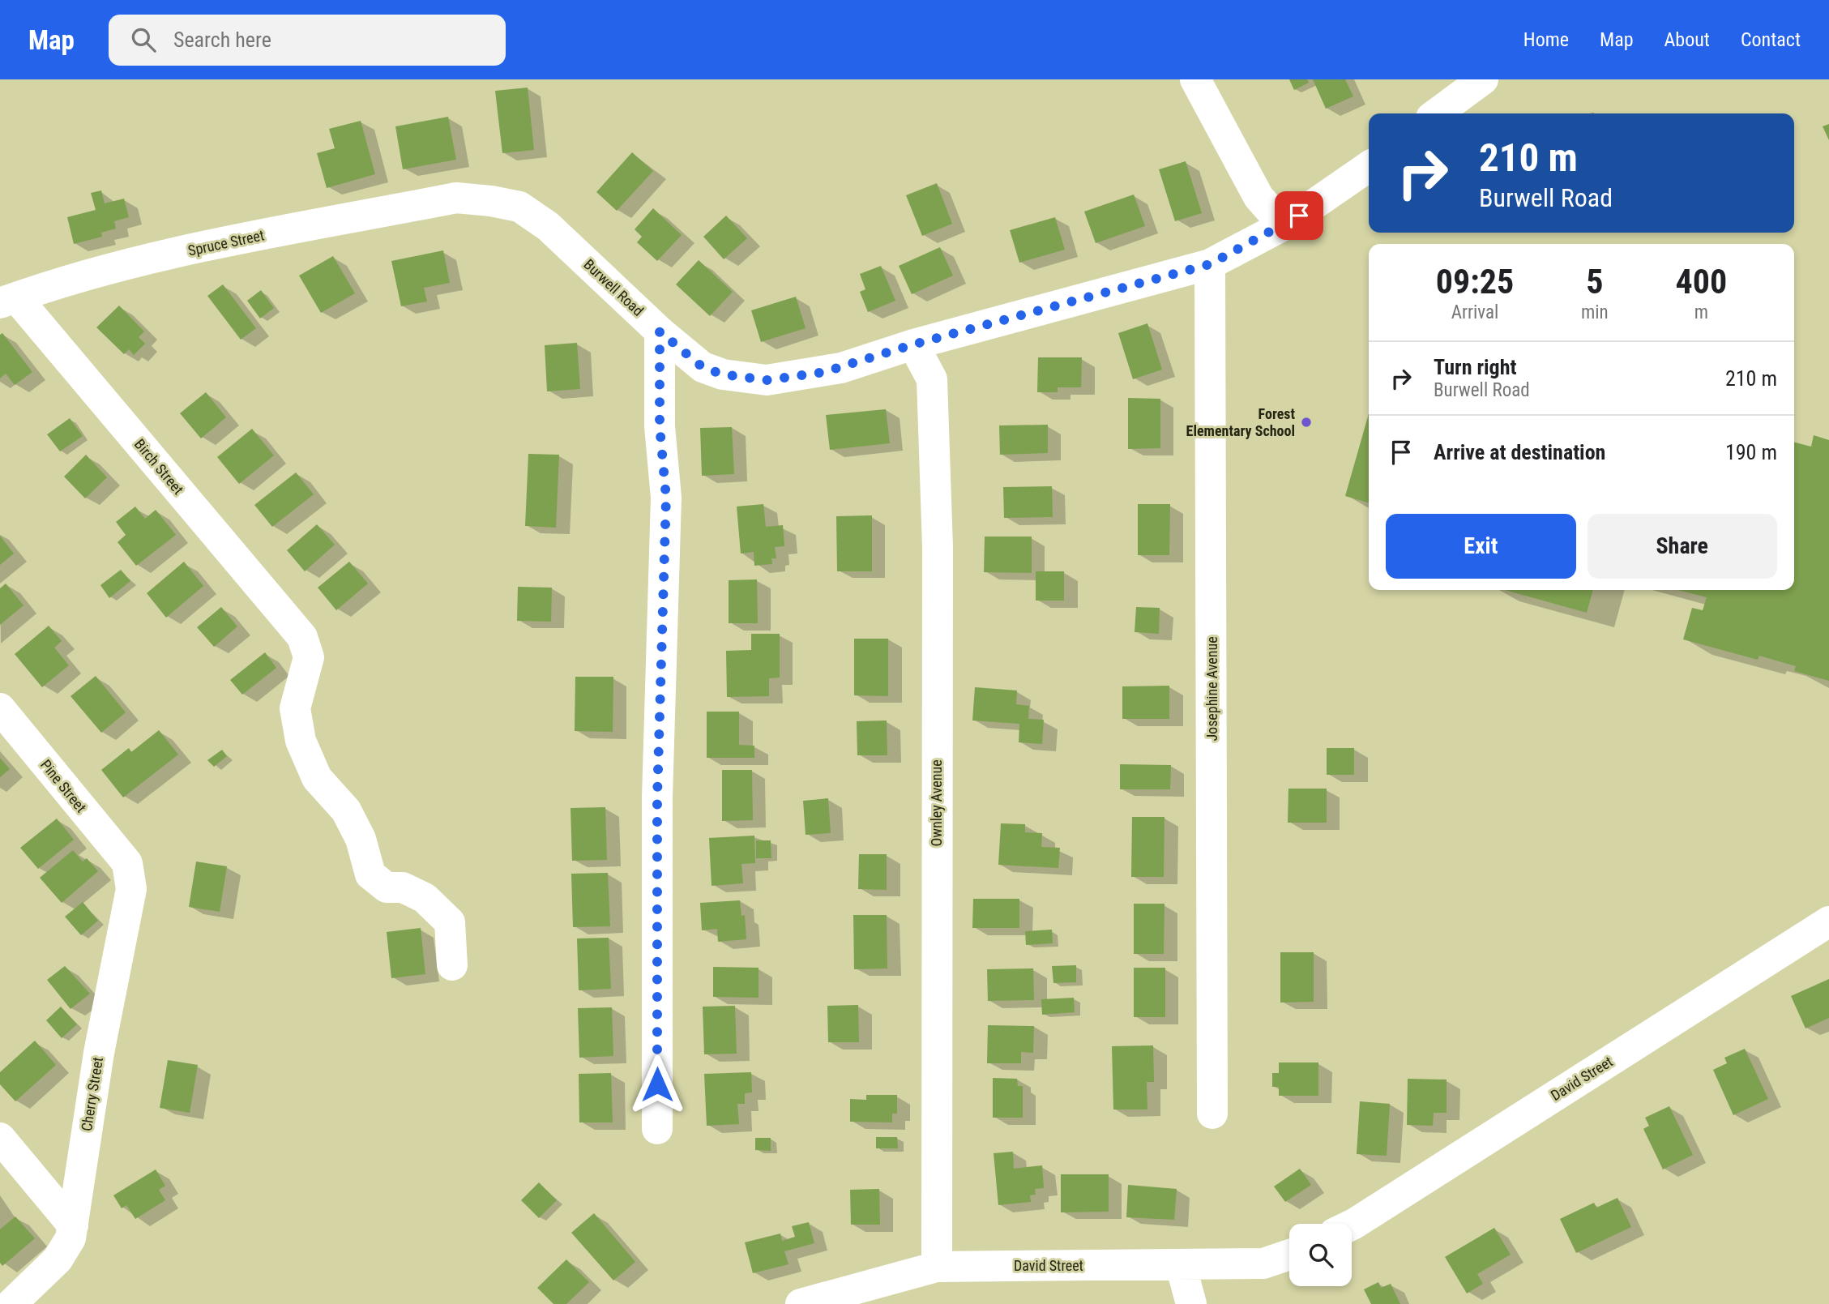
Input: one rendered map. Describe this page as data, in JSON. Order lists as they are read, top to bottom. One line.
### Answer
{"streets":{"street":["Spruce Street","Burwell Road","Birch Street","Josephine Avenue","Pine Street","Ownley Avenue","David Street","Cherry Street"]},"crossings":[["Spruce Street","Burwell Road"],["Spruce Street","Birch Street"],["Burwell Road","Josephine Avenue"],["Burwell Road","Ownley Avenue"],["Pine Street","Cherry Street"],["Ownley Avenue","David Street"]],"places":["Forest Elementary School"],"page":{"header":"Map","search":"Search here","nav":["Home","Map","About","Contact"],"turn":["210 m","Burwell Road"],"eta":["09:25","Arrival","5","min","400","m"],"list":[{"name":"Turn right","note":"Burwell Road","value":"210 m"},{"name":"Arrive at destination","value":"190 m"}],"buttons":["Exit","Share"]}}
